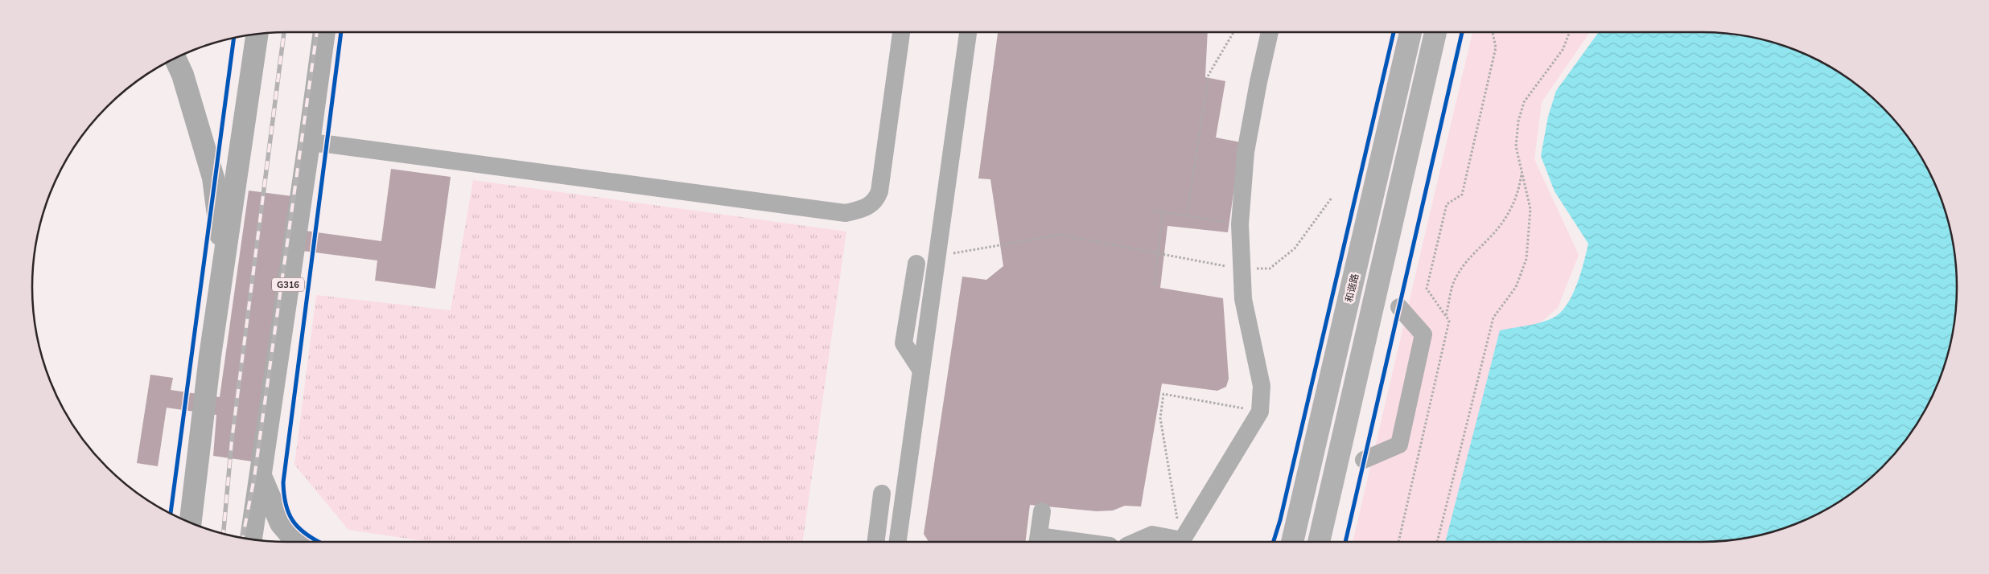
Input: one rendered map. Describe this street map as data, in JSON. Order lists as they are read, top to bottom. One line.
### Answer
{"streets":{"highway":["G316"],"main road":["和谐路"]}}
